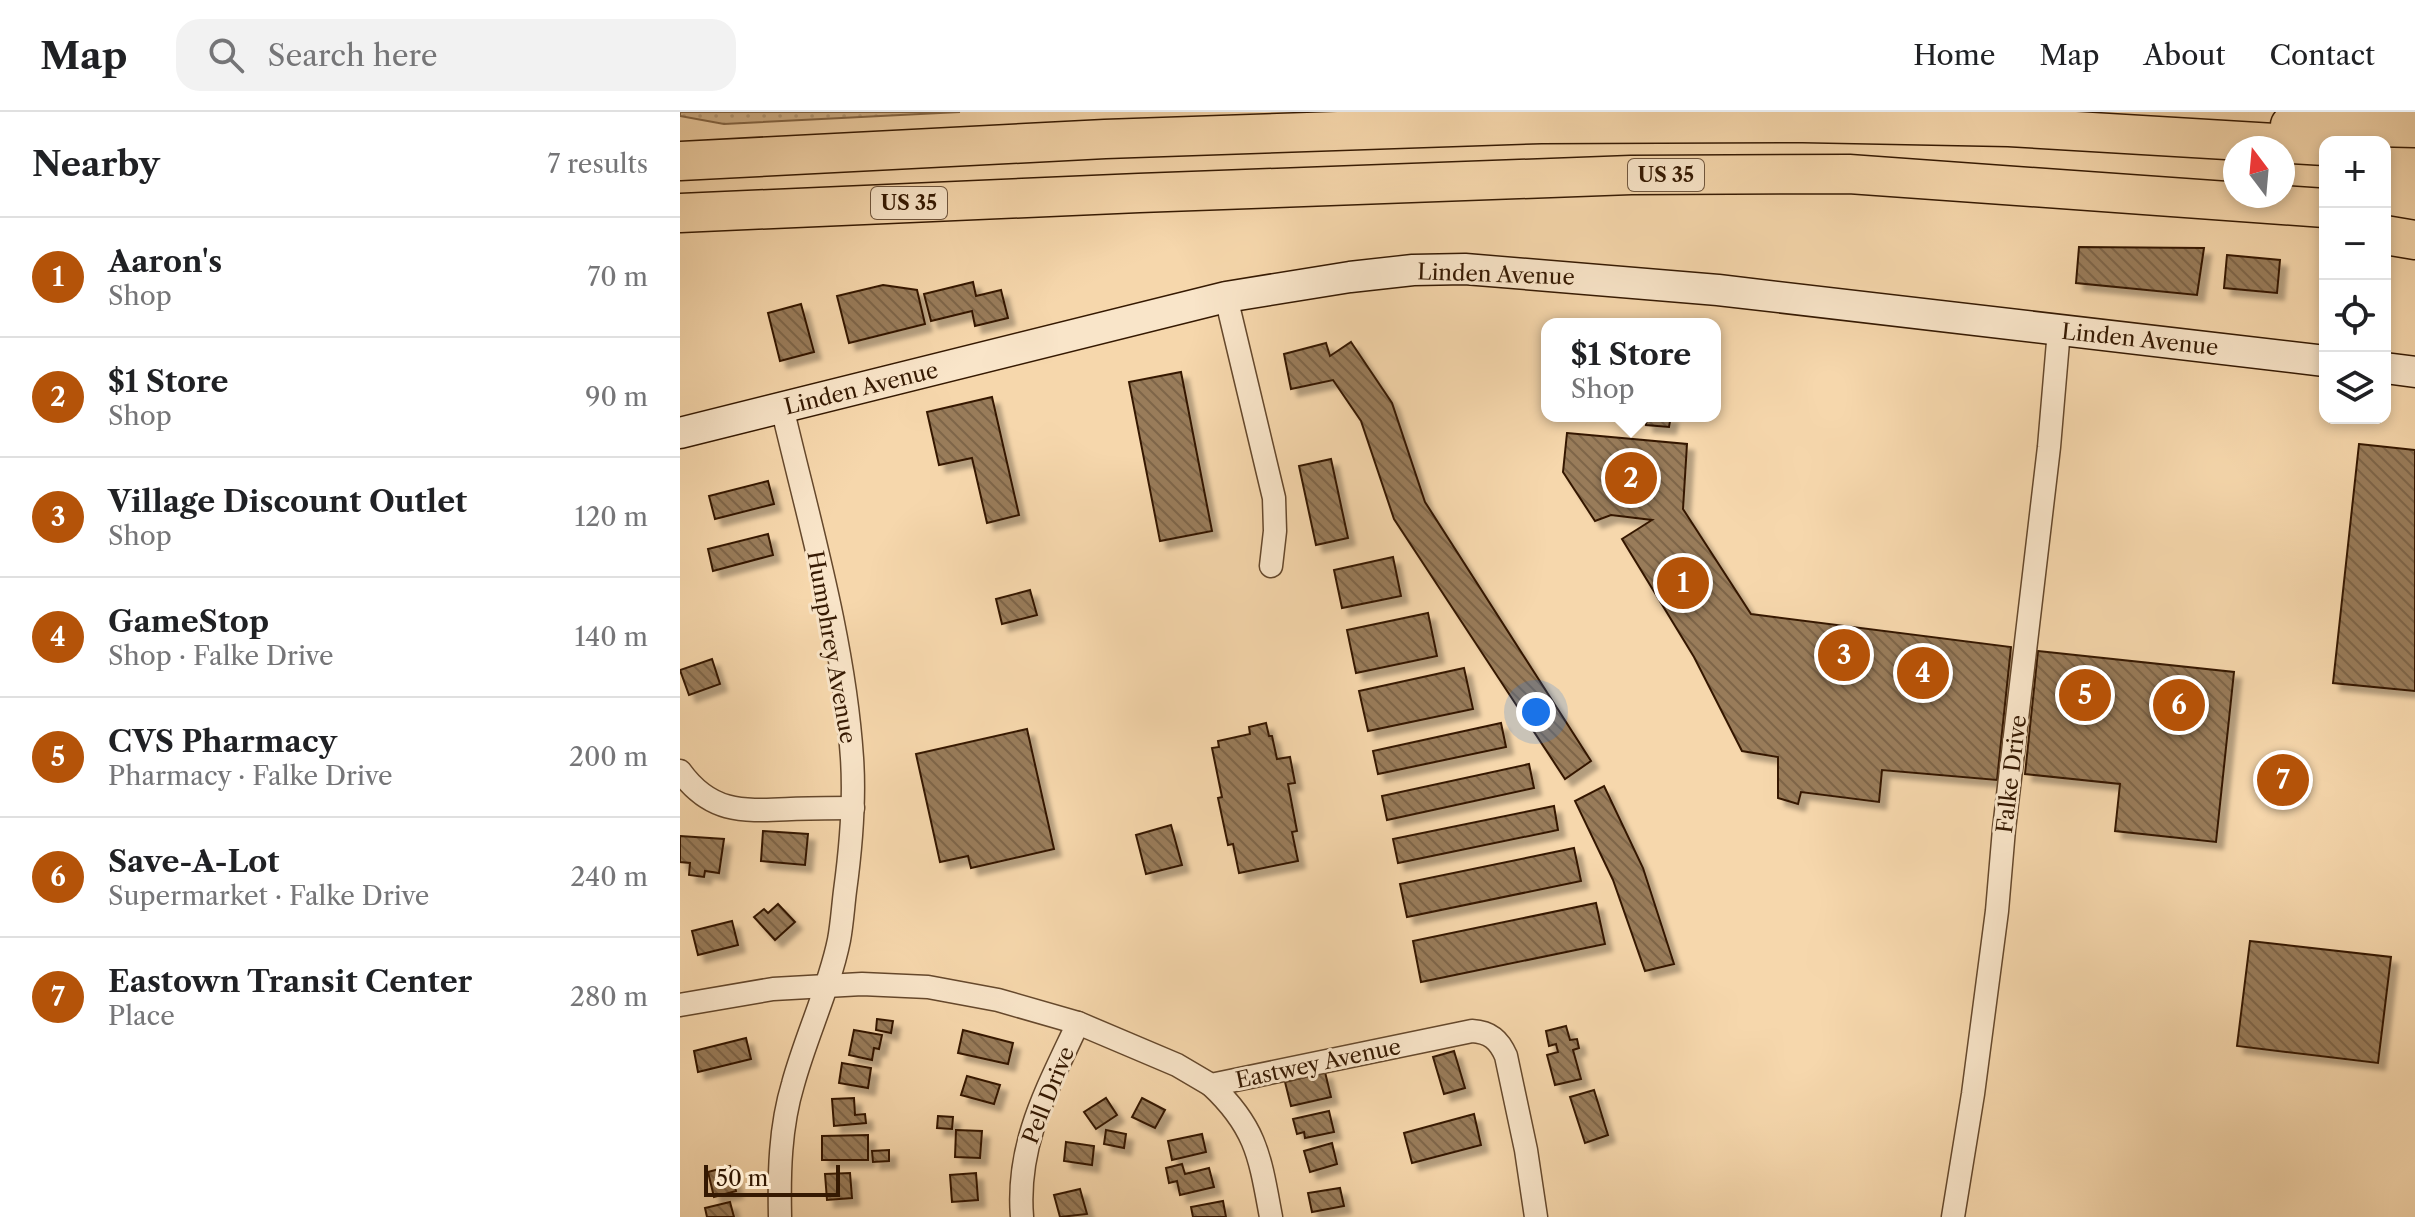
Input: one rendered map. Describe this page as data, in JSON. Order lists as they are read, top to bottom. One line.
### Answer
{"streets":{"highway":["US 35"],"main road":["Linden Avenue"],"street":["Humphrey Avenue","Falke Drive","Eastwey Avenue","Pell Drive"]},"crossings":[["Linden Avenue","Humphrey Avenue"],["Linden Avenue","Falke Drive"],["Humphrey Avenue","Eastwey Avenue"],["Eastwey Avenue","Pell Drive"]],"scale_bar":"50 m","north":"top","page":{"header":"Map","search":"Search here","nav":["Home","Map","About","Contact"],"heading":["Nearby","7 results"],"map_buttons":["+","−"],"list":[{"mark":"1","name":"Aaron's","note":"Shop","value":"70 m"},{"mark":"2","name":"$1 Store","note":"Shop","value":"90 m"},{"mark":"3","name":"Village Discount Outlet","note":"Shop","value":"120 m"},{"mark":"4","name":"GameStop","note":"Shop · Falke Drive","value":"140 m"},{"mark":"5","name":"CVS Pharmacy","note":"Pharmacy · Falke Drive","value":"200 m"},{"mark":"6","name":"Save-A-Lot","note":"Supermarket · Falke Drive","value":"240 m"},{"mark":"7","name":"Eastown Transit Center","note":"Place","value":"280 m"}],"popup":["$1 Store","Shop"],"pins":["2","1","3","4","5","6","7"],"scale":"50 m"}}
